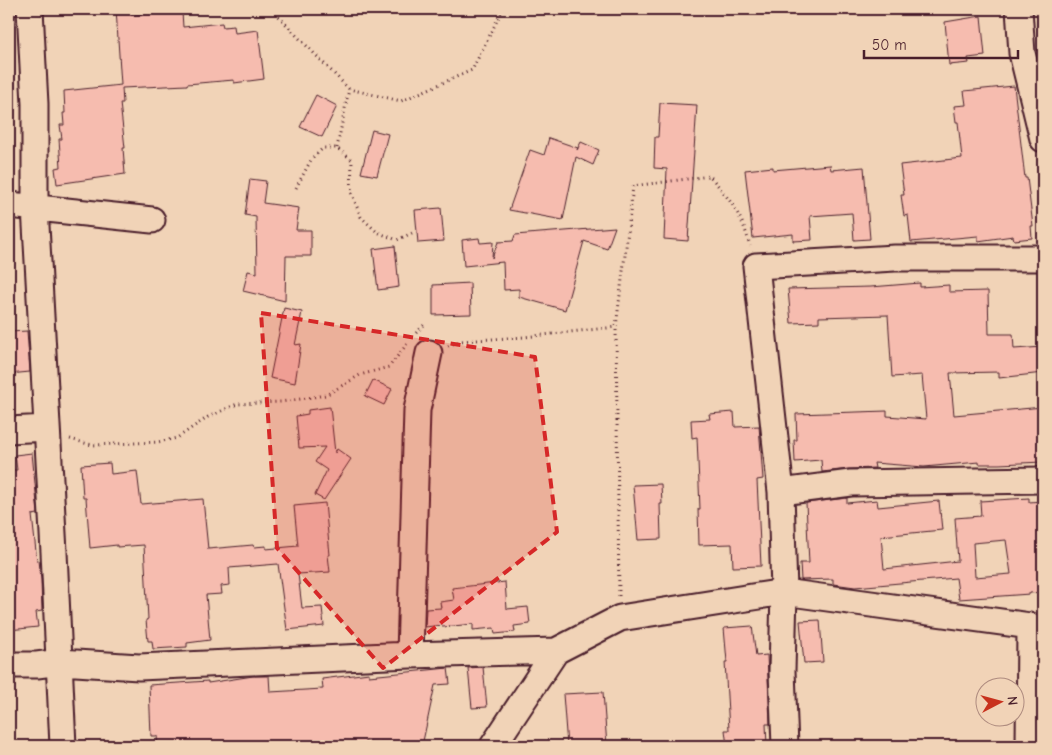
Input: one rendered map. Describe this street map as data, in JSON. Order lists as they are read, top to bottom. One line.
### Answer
{"scale_bar":"50 m","north":"right"}
